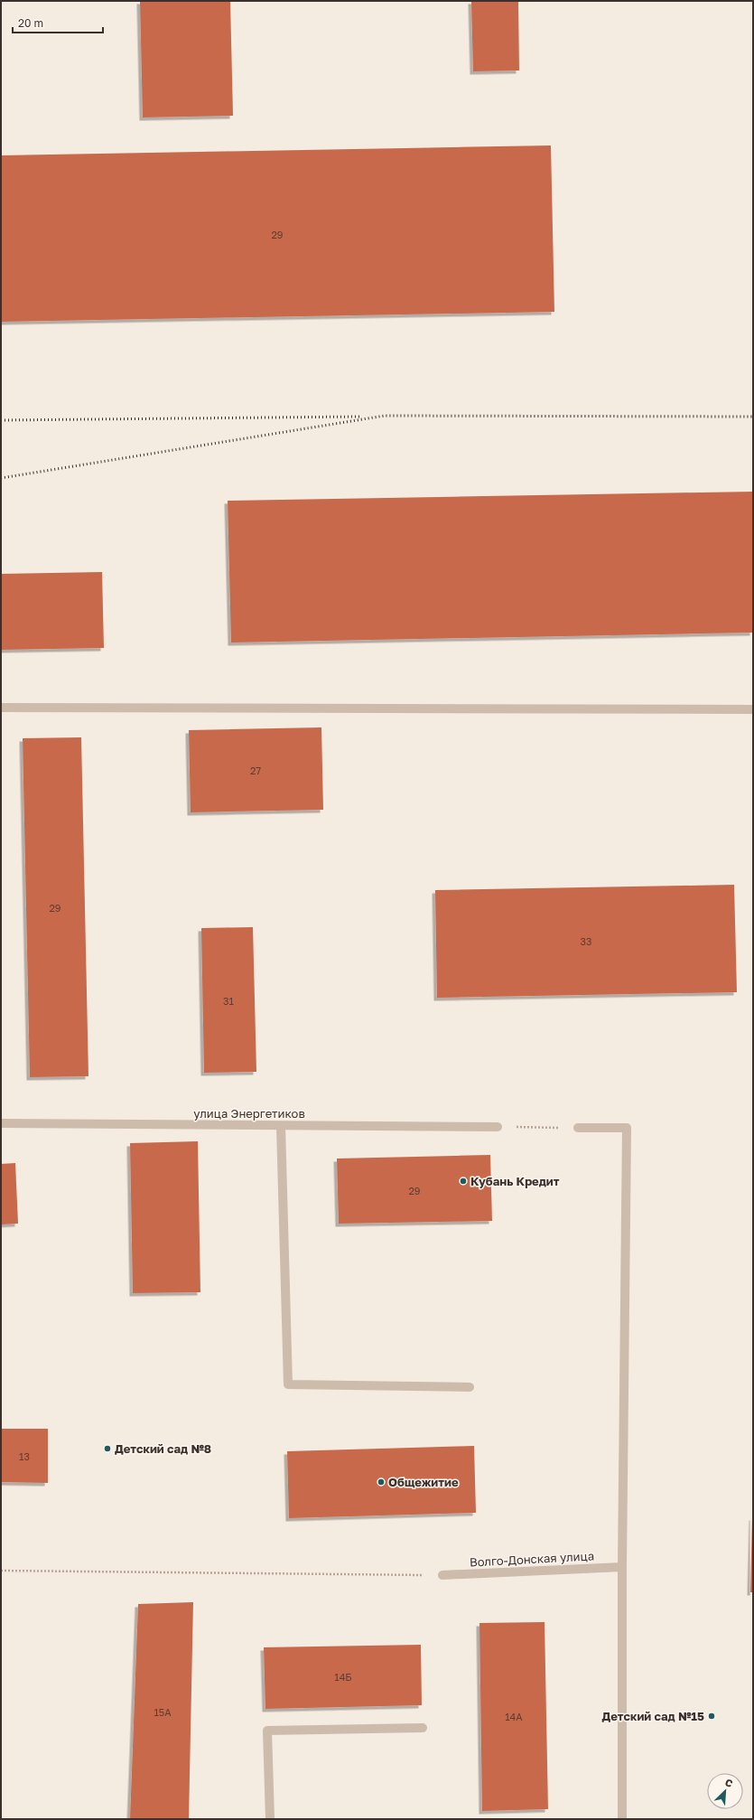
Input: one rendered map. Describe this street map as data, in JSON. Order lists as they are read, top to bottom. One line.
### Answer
{"streets":{"street":["улица Энергетиков","Волго-Донская улица"]},"places":["Кубань Кредит","Детский сад №8","Общежитие","Детский сад №15"],"house_numbers":["29","27","29","33","31","29","13","14Б","15А","14А"],"scale_bar":"20 m","north":"top right"}
